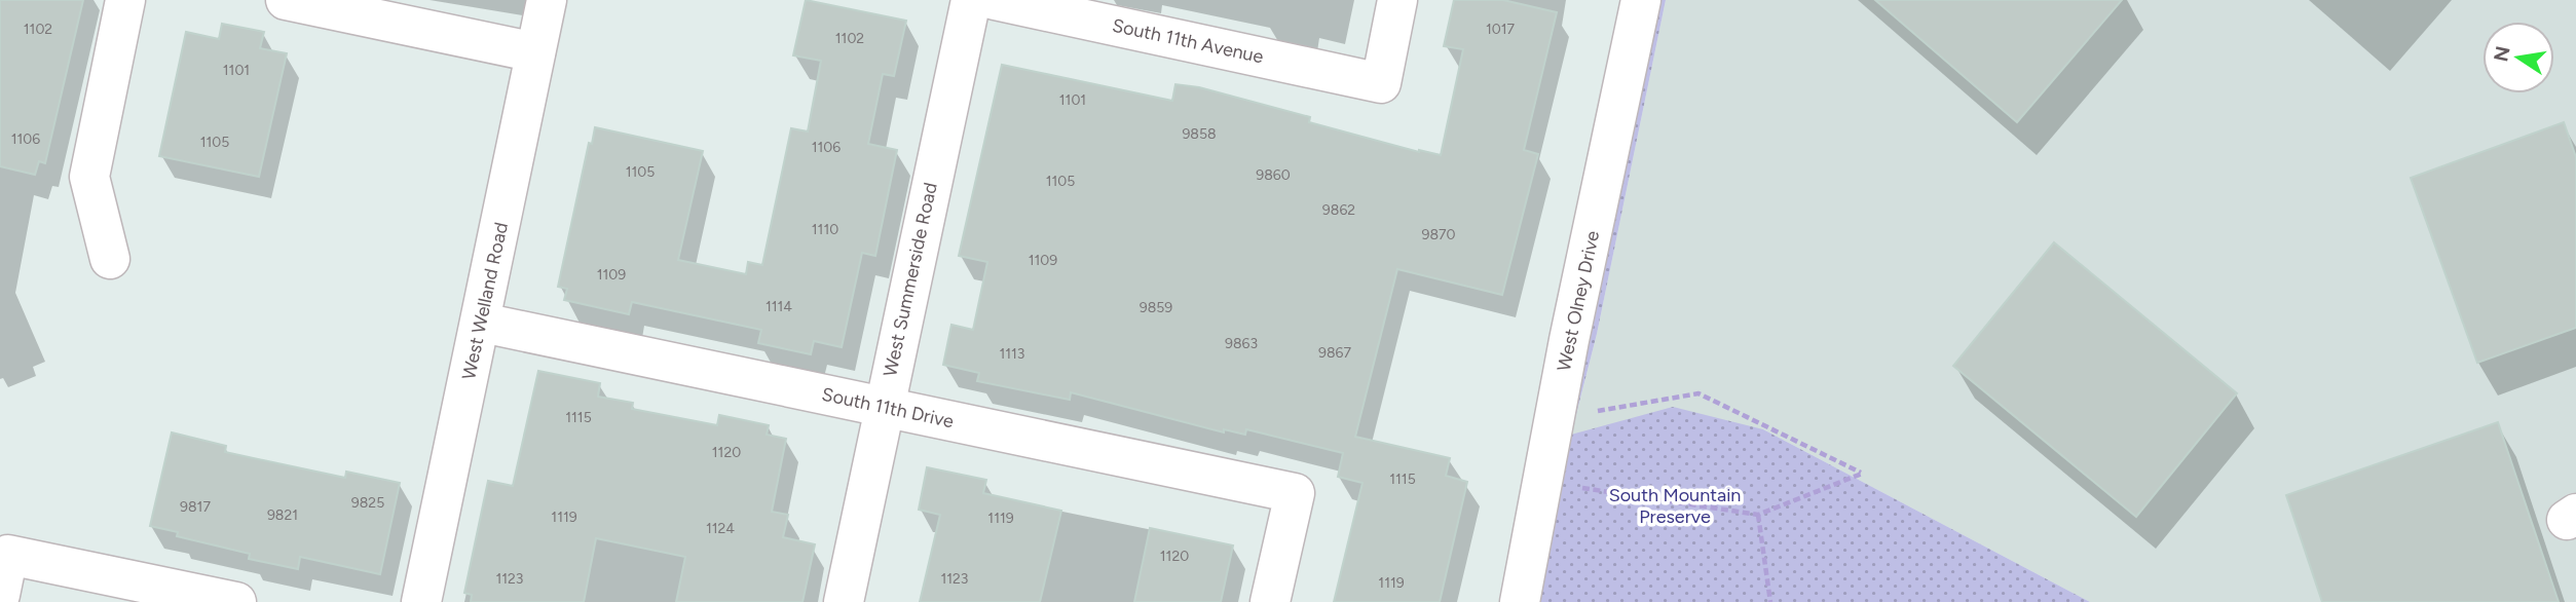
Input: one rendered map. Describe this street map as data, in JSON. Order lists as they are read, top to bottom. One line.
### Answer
{"streets":{"street":["South 11th Avenue","West Summerside Road","West Welland Road","West Olney Drive","South 11th Drive"]},"crossings":[["West Summerside Road","South 11th Drive"],["West Welland Road","South 11th Drive"]],"parks":["South Mountain Preserve"],"house_numbers":["1102","1017","1102","1101","1101","9858","1106","1105","1106","1105","9860","1105","9862","1110","9870","1109","1109","1114","9859","9863","9867","1113","1115","1120","1115","9825","9817","9821","1119","1119","1124","1120","1123","1123","1119"],"north":"left"}
